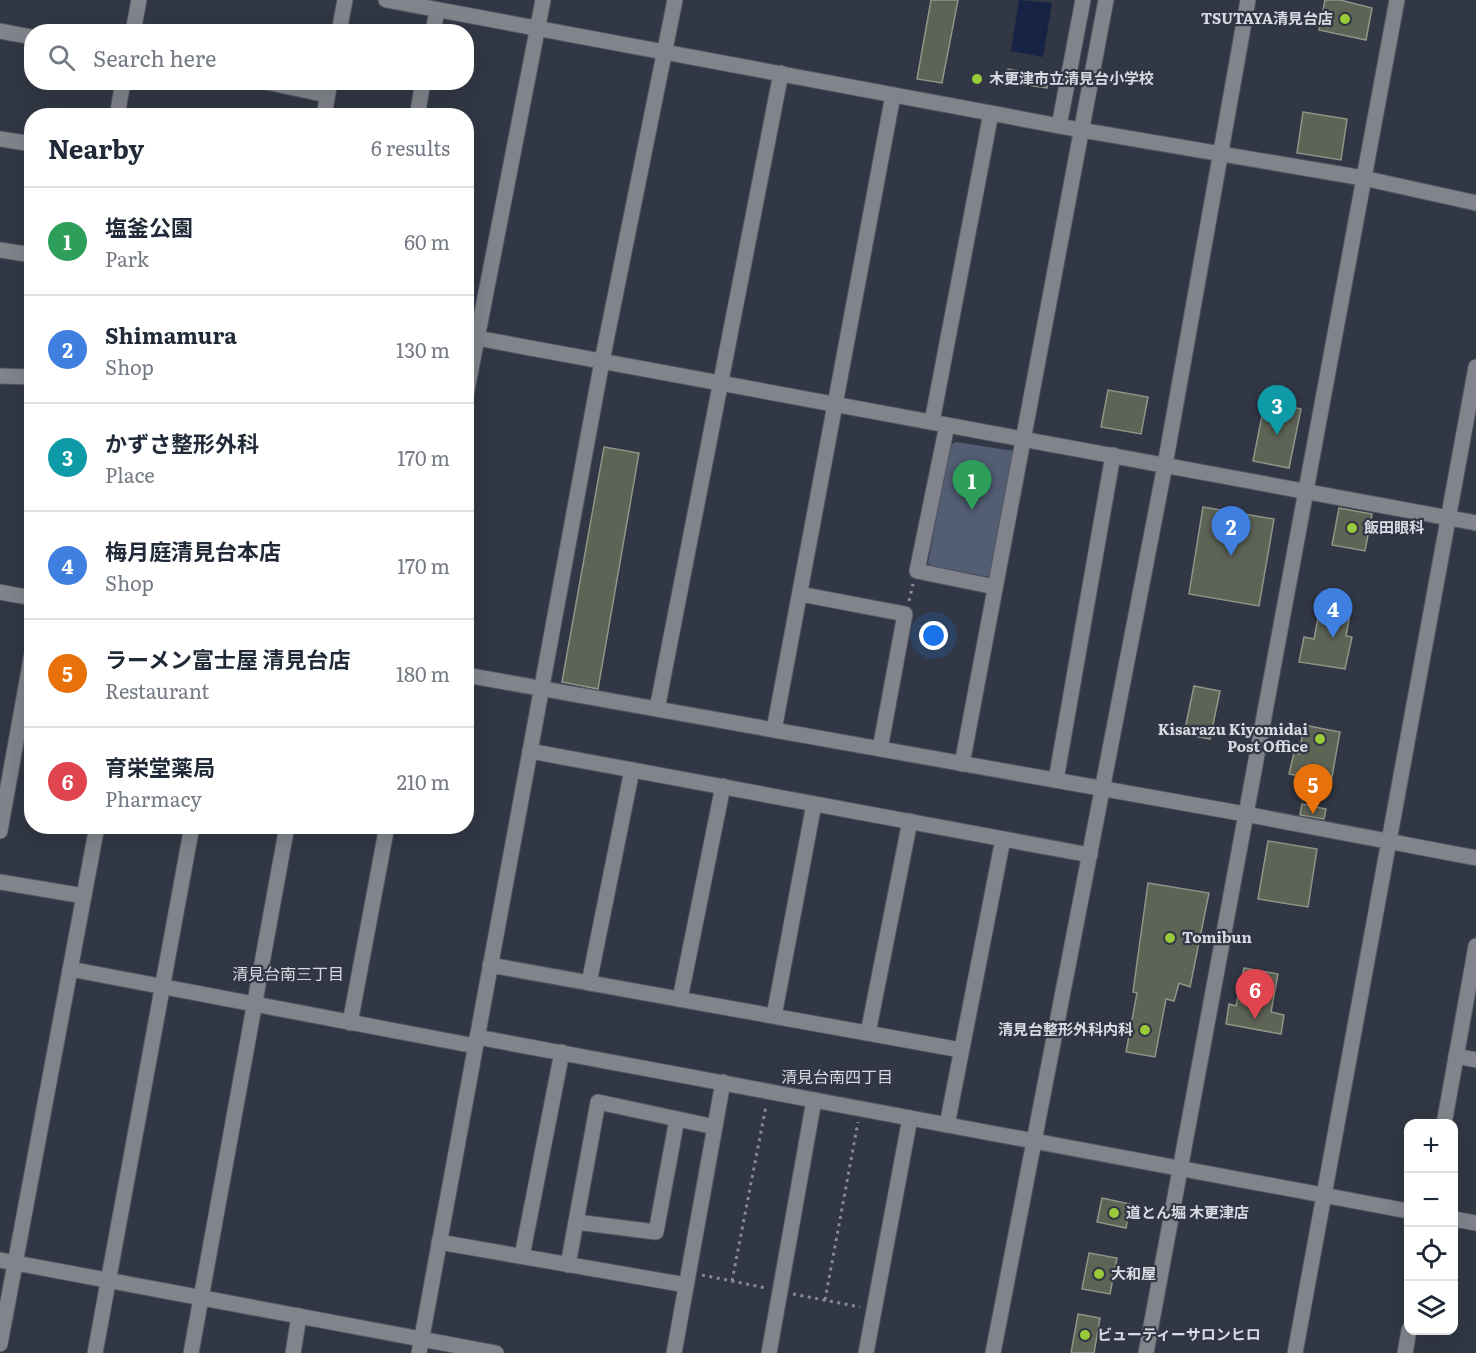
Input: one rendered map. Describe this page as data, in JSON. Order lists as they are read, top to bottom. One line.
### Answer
{"districts":["清見台南三丁目","清見台南四丁目"],"places":["TSUTAYA清見台店","木更津市立清見台小学校","飯田眼科","Kisarazu Kiyomidai Post Office","Tomibun","清見台整形外科内科","道とん堀 木更津店","大和屋","ビューティーサロンヒロ"],"page":{"search":"Search here","heading":["Nearby","6 results"],"list":[{"mark":"1","name":"塩釜公園","note":"Park","value":"60 m"},{"mark":"2","name":"Shimamura","note":"Shop","value":"130 m"},{"mark":"3","name":"かずさ整形外科","note":"Place","value":"170 m"},{"mark":"4","name":"梅月庭清見台本店","note":"Shop","value":"170 m"},{"mark":"5","name":"ラーメン富士屋 清見台店","note":"Restaurant","value":"180 m"},{"mark":"6","name":"育栄堂薬局","note":"Pharmacy","value":"210 m"}],"pins":["3","1","2","4","5","6"],"map_buttons":["+","−"]}}
